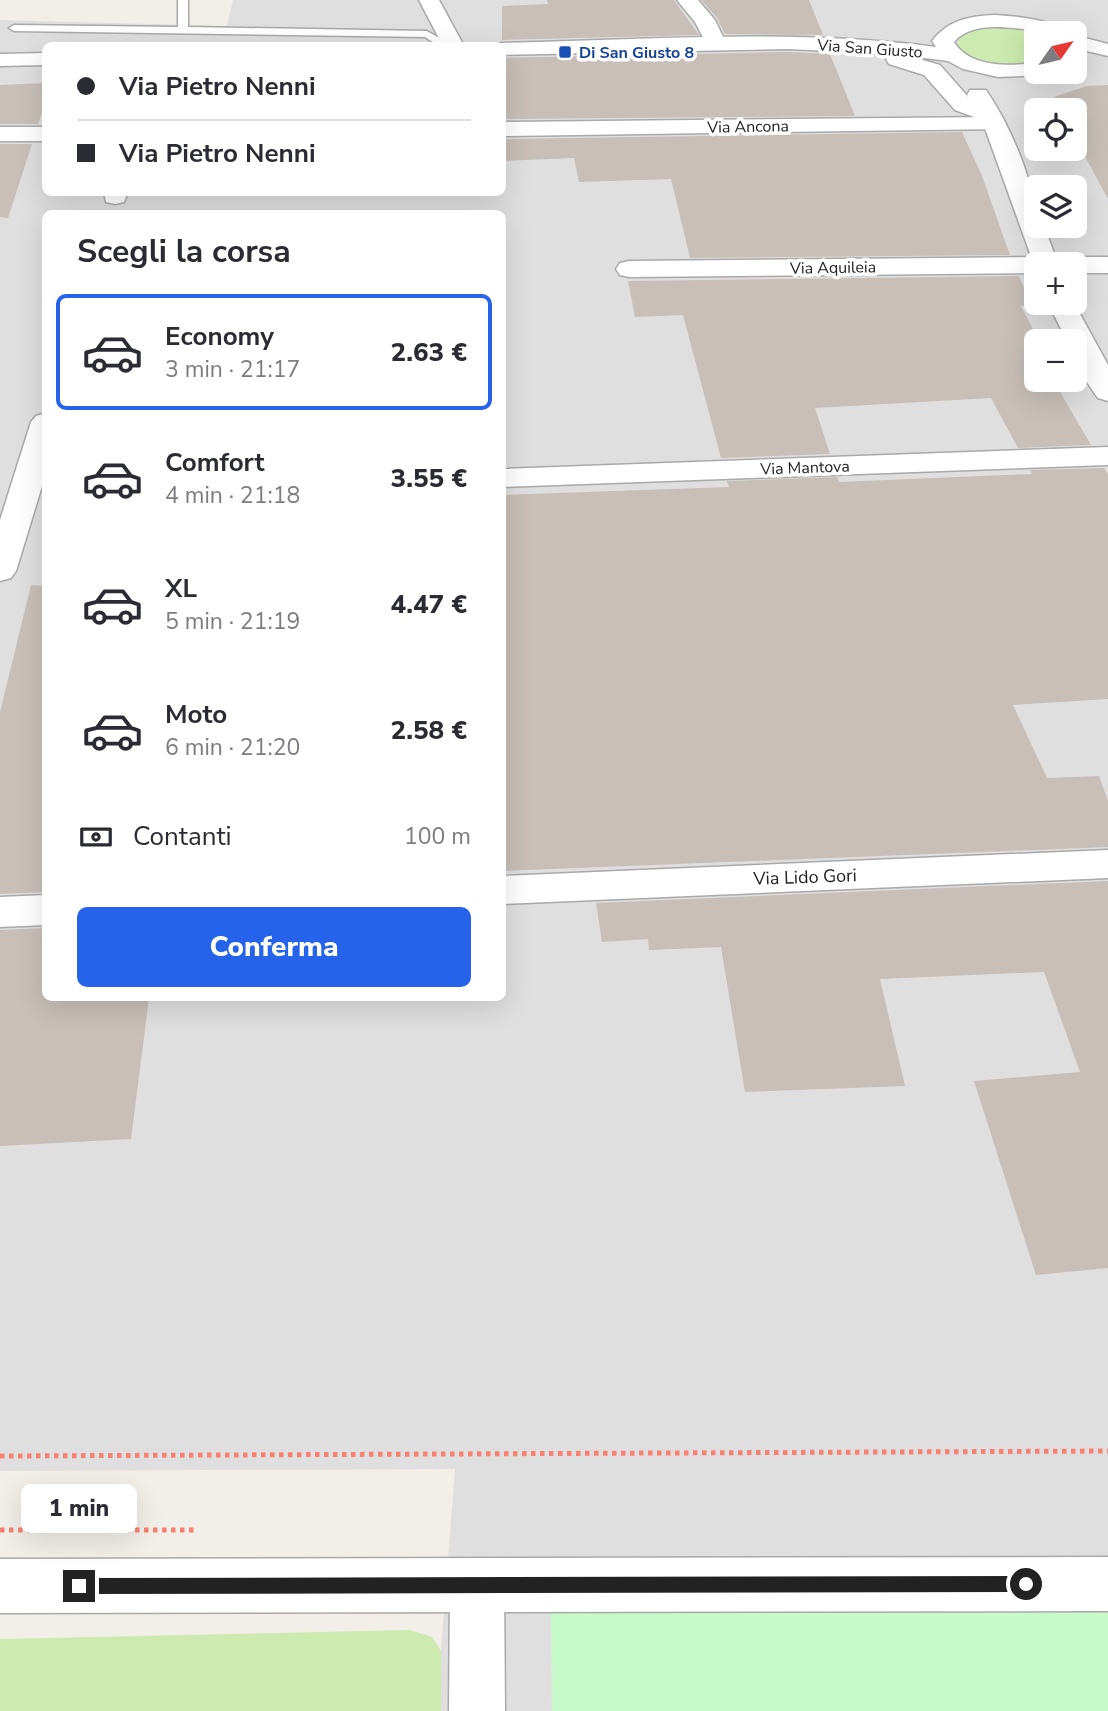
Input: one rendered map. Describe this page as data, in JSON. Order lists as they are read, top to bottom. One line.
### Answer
{"streets":{"street":["Via San Giusto","Via Ancona","Via Aquileia","Via Mantova","Via Lido Gori"]},"places":{"transit":["Di San Giusto 8"]},"north":"top right","page":{"map_buttons":["+","−"],"banner":["Via Pietro Nenni","Via Pietro Nenni"],"heading":"Scegli la corsa","list":[{"name":"Economy","note":"3 min · 21:17","value":"2.63 €"},{"name":"Comfort","note":"4 min · 21:18","value":"3.55 €"},{"name":"XL","note":"5 min · 21:19","value":"4.47 €"},{"name":"Moto","note":"6 min · 21:20","value":"2.58 €"}],"pay":["Contanti","100 m"],"buttons":"Conferma","bubble":"1 min"}}
